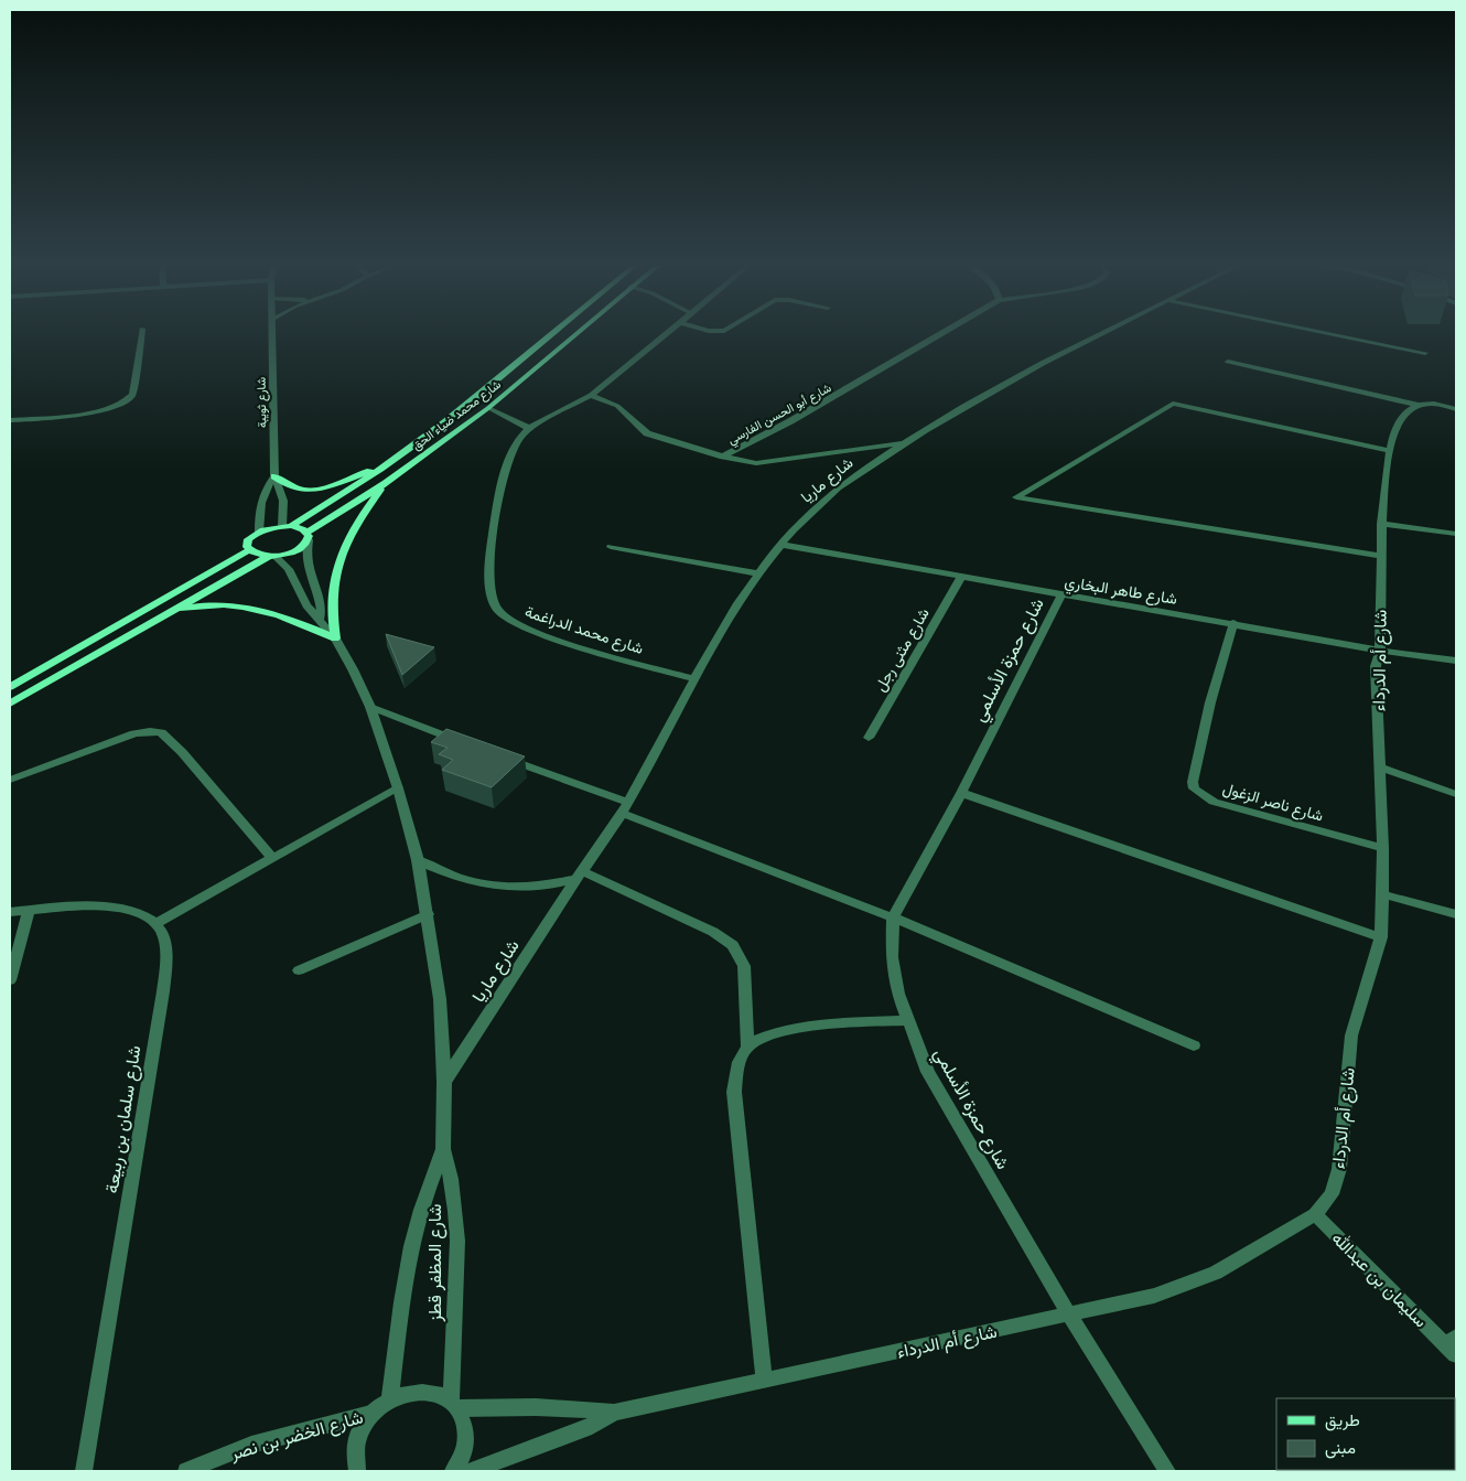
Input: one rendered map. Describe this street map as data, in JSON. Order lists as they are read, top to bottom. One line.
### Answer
{"streets":{"main road":["شارع محمد ضياء الحق"],"street":["شارع ثويبة","شارع أبو الحسن الفارسي","شارع ماريا","شارع طاهر البخاري","شارع محمد الدراغمة","شارع مثنى رجل","شارع حمزة الأسلمي","شارع أم الدرداء","شارع ناصر الزغول","شارع سلمان بن ربيعة","شارع المظفر قطز","سليمان بن عبدالله","شارع الخضر بن نصر"]},"crossings":[["شارع ثويبة","شارع محمد ضياء الحق"],["شارع ماريا","شارع طاهر البخاري"],["شارع ماريا","شارع محمد الدراغمة"],["شارع طاهر البخاري","شارع مثنى رجل"],["شارع طاهر البخاري","شارع حمزة الأسلمي"],["شارع طاهر البخاري","شارع أم الدرداء"],["شارع طاهر البخاري","شارع ناصر الزغول"],["شارع حمزة الأسلمي","شارع أم الدرداء"],["شارع أم الدرداء","شارع ناصر الزغول"],["شارع أم الدرداء","شارع المظفر قطز"],["شارع أم الدرداء","سليمان بن عبدالله"]],"legend":["طريق","مبنى"]}
